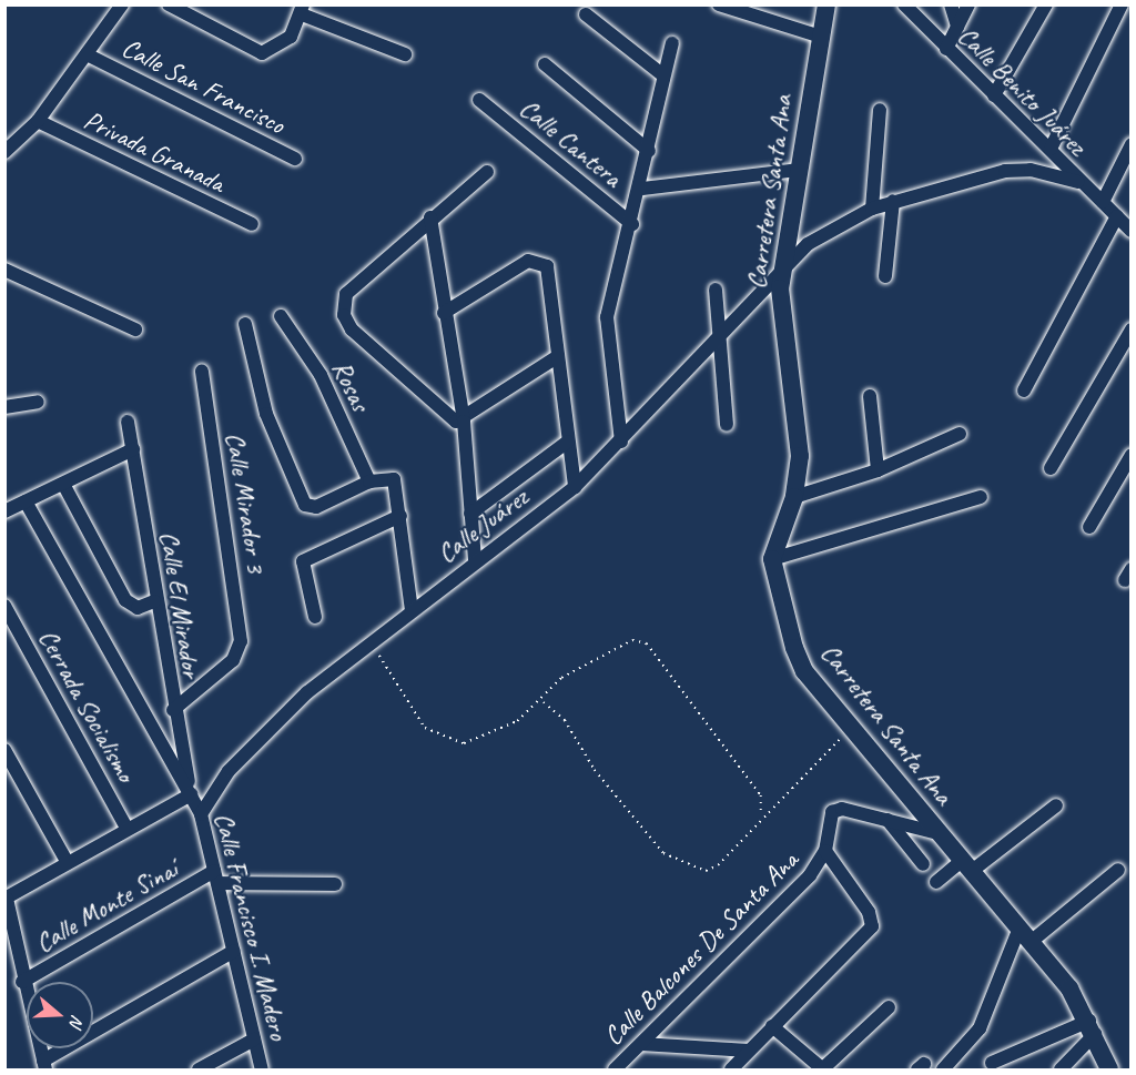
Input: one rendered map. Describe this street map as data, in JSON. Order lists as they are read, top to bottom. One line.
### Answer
{"streets":{"main road":["Carretera Santa Ana"],"street":["Calle San Francisco","Calle Benito Juárez","Calle Cantera","Privada Granada","Rosas","Calle Mirador 3","Calle Juárez","Calle El Mirador","Cerrada Socialismo","Calle Monte Sinaí","Calle Francisco I. Madero","Calle Balcones De Santa Ana"]},"crossings":[["Calle Benito Juárez","Carretera Santa Ana"],["Calle Benito Juárez","Calle Juárez"],["Calle Cantera","Carretera Santa Ana"],["Carretera Santa Ana","Calle Juárez"],["Carretera Santa Ana","Calle Balcones De Santa Ana"],["Calle Mirador 3","Calle El Mirador"],["Calle Juárez","Calle Francisco I. Madero"],["Calle El Mirador","Calle Francisco I. Madero"],["Calle Monte Sinaí","Calle Francisco I. Madero"]],"north":"right"}
